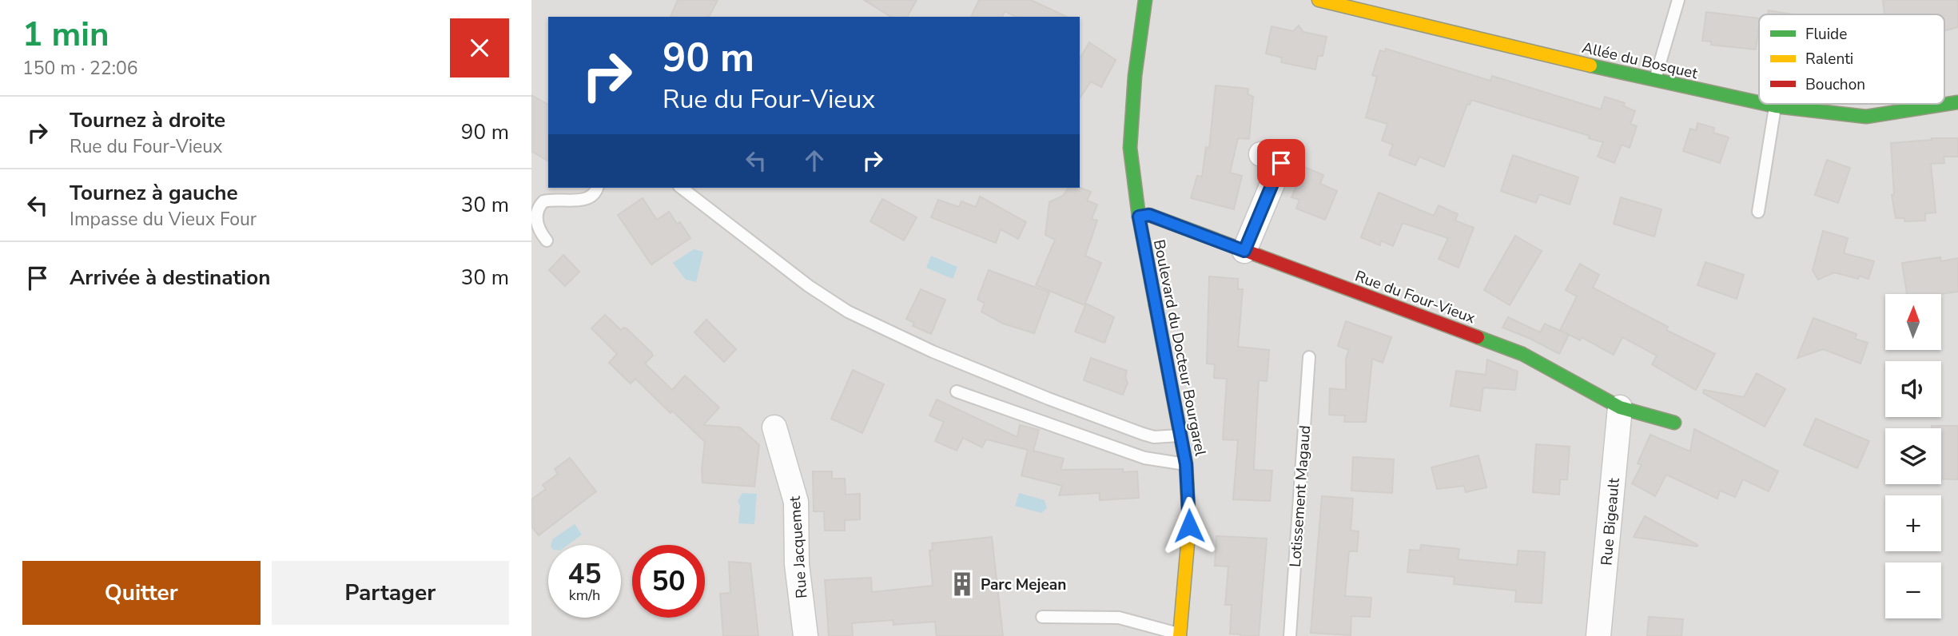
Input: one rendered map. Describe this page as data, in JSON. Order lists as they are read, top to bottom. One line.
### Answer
{"streets":{"street":["Allée du Bosquet","Rue du Four-Vieux","Boulevard du Docteur Bourgarel","Rue Bigeault","Rue Jacquemet"],"lane":["Lotissement Magaud"]},"crossings":[["Rue du Four-Vieux","Boulevard du Docteur Bourgarel"],["Rue du Four-Vieux","Rue Bigeault"]],"places":{"building":["Parc Mejean"]},"legend":["Fluide","Ralenti","Bouchon"],"north":"top","page":{"heading":["1 min","150 m · 22:06"],"turn":["90 m","Rue du Four-Vieux"],"list":[{"name":"Tournez à droite","note":"Rue du Four-Vieux","value":"90 m"},{"name":"Tournez à gauche","note":"Impasse du Vieux Four","value":"30 m"},{"name":"Arrivée à destination","value":"30 m"}],"map_buttons":["+","−"],"speed":"45 km/h","limit":"50","buttons":["Quitter","Partager"]}}
